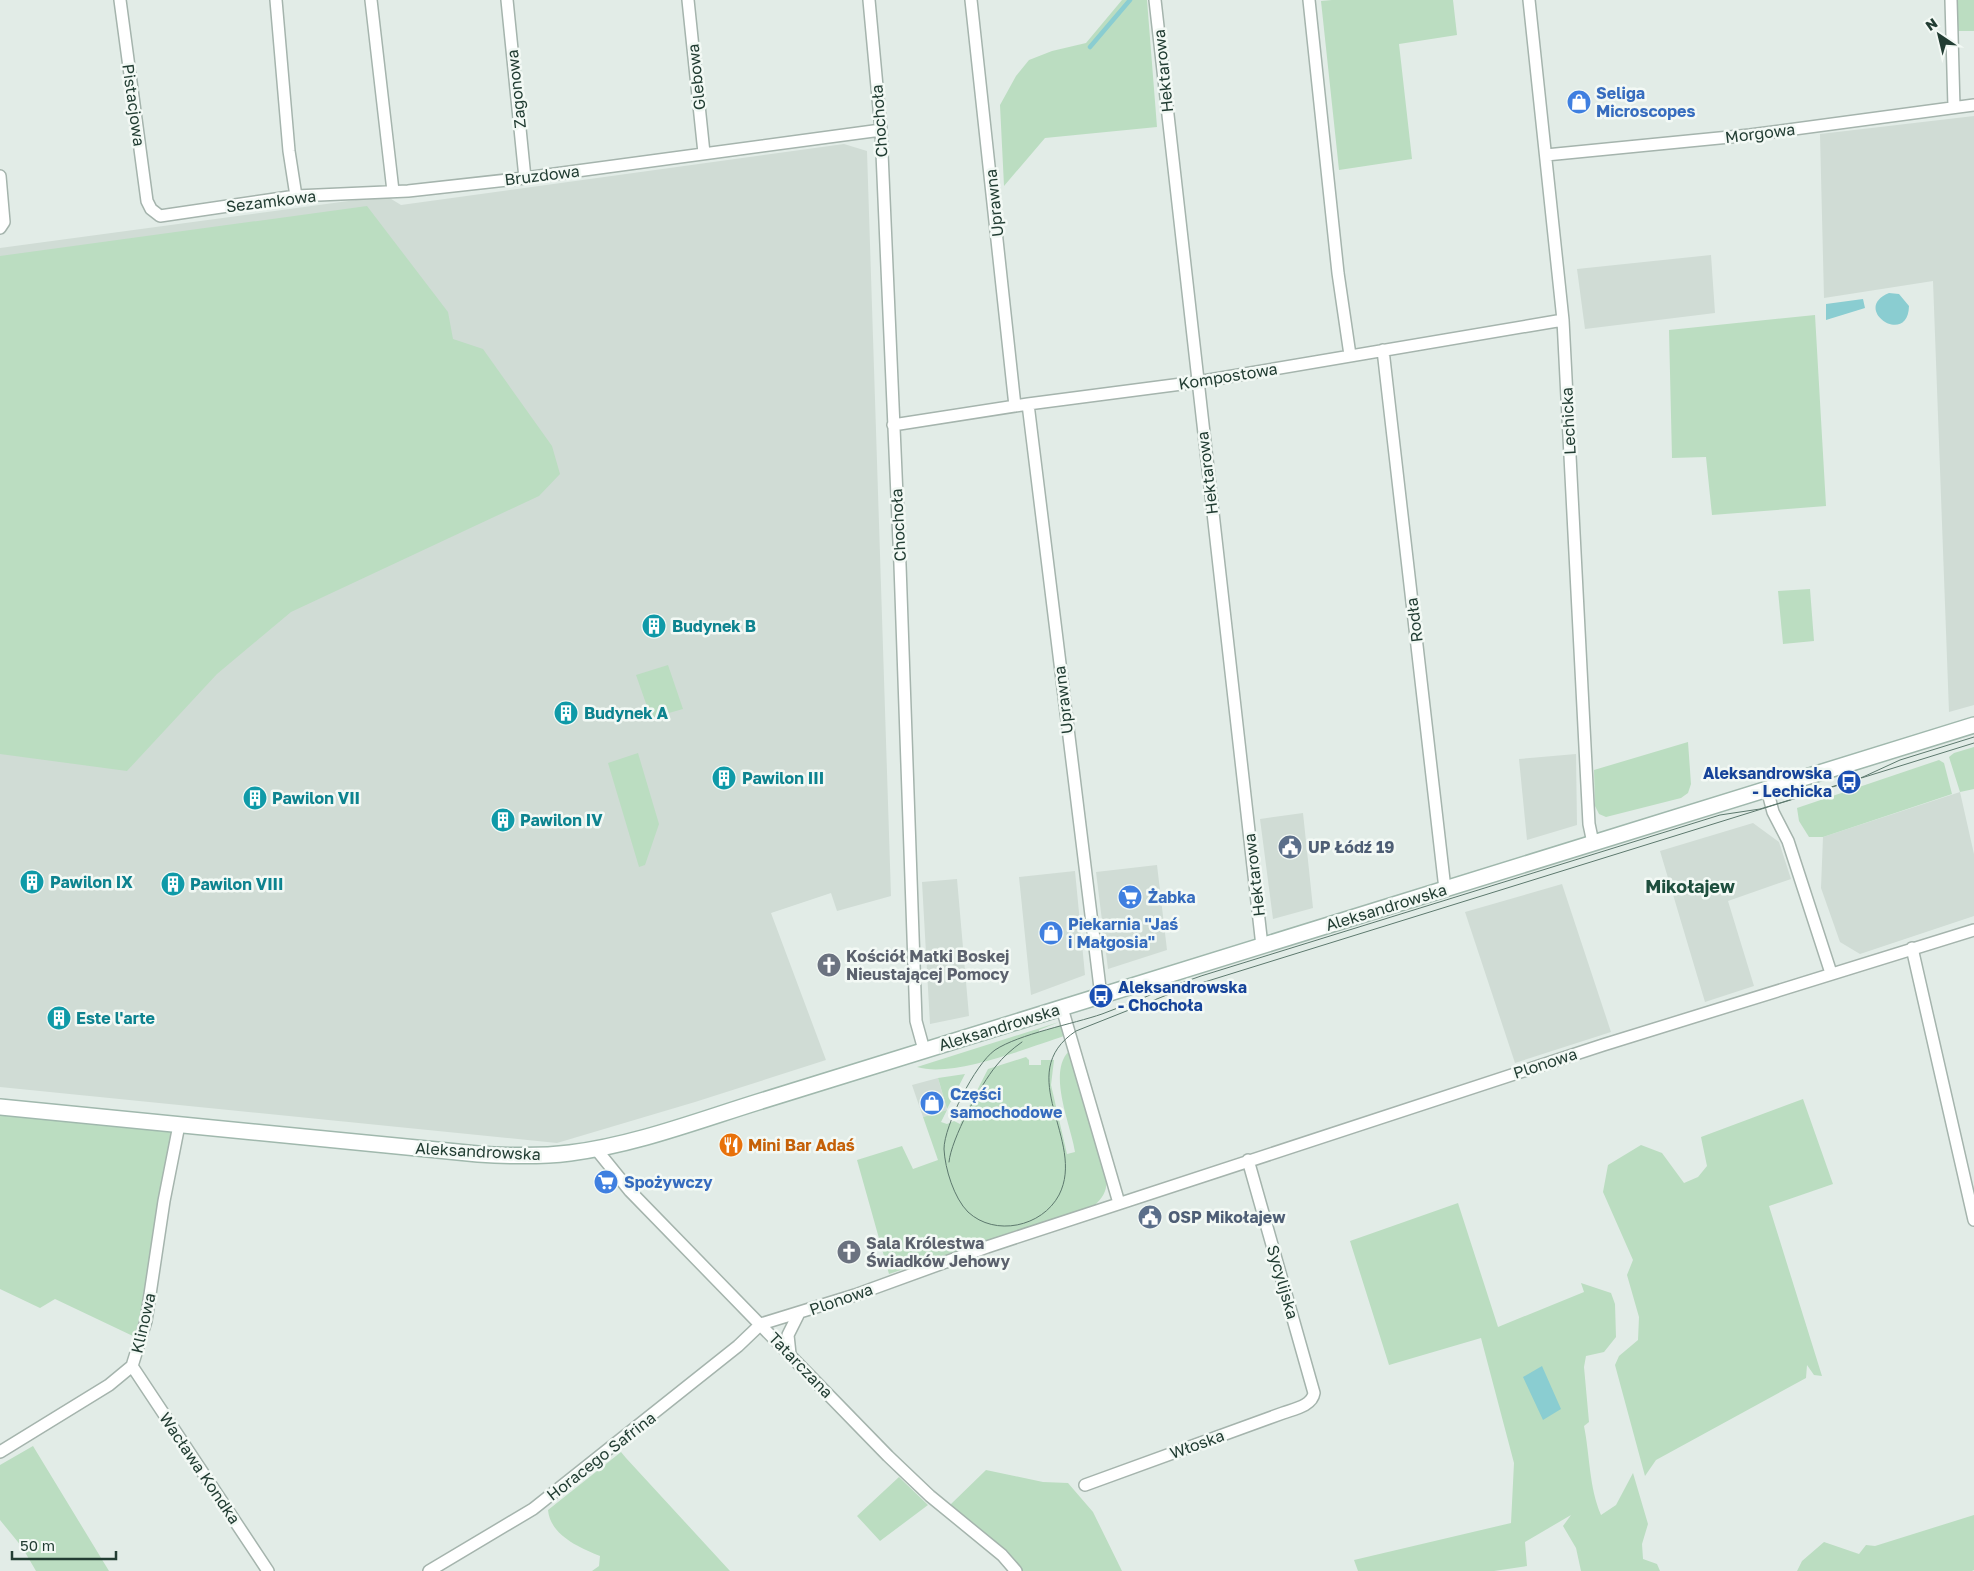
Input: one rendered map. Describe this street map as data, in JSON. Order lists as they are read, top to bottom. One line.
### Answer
{"streets":{"main road":["Aleksandrowska"],"street":["Hektarowa","Glebowa","Zagonowa","Pistacjowa","Chochoła","Morgowa","Bruzdowa","Sezamkowa","Uprawna","Kompostowa","Lechicka","Rodła","Plonowa","Sycylijska","Klinowa","Tatarczana","Włoska","Horacego Safrina","Wacława Kondka"]},"crossings":[["Hektarowa","Kompostowa"],["Hektarowa","Aleksandrowska"],["Glebowa","Bruzdowa"],["Zagonowa","Bruzdowa"],["Pistacjowa","Sezamkowa"],["Chochoła","Bruzdowa"],["Chochoła","Kompostowa"],["Chochoła","Aleksandrowska"],["Morgowa","Lechicka"],["Bruzdowa","Sezamkowa"],["Uprawna","Kompostowa"],["Uprawna","Aleksandrowska"],["Kompostowa","Lechicka"],["Kompostowa","Rodła"],["Lechicka","Aleksandrowska"],["Rodła","Aleksandrowska"],["Aleksandrowska","Klinowa"],["Aleksandrowska","Tatarczana"],["Plonowa","Sycylijska"],["Plonowa","Tatarczana"],["Plonowa","Horacego Safrina"],["Sycylijska","Włoska"],["Klinowa","Wacława Kondka"],["Tatarczana","Horacego Safrina"]],"districts":["Mikołajew"],"places":{"shop":["Seliga Microscopes","Piekarnia \"Jaś i Małgosia\"","Części samochodowe"],"building":["Budynek B","Budynek A","Pawilon III","Pawilon VII","Pawilon IV","Pawilon IX","Pawilon VIII","Este l'arte"],"bus stop":["Aleksandrowska - Lechicka","Aleksandrowska - Chochoła"],"public building":["UP Łódź 19","OSP Mikołajew"],"supermarket":["Żabka","Spożywczy"],"church":["Kościół Matki Boskej Nieustającej Pomocy","Sala Królestwa Świadków Jehowy"],"restaurant":["Mini Bar Adaś"]},"scale_bar":"50 m","north":"top left"}
